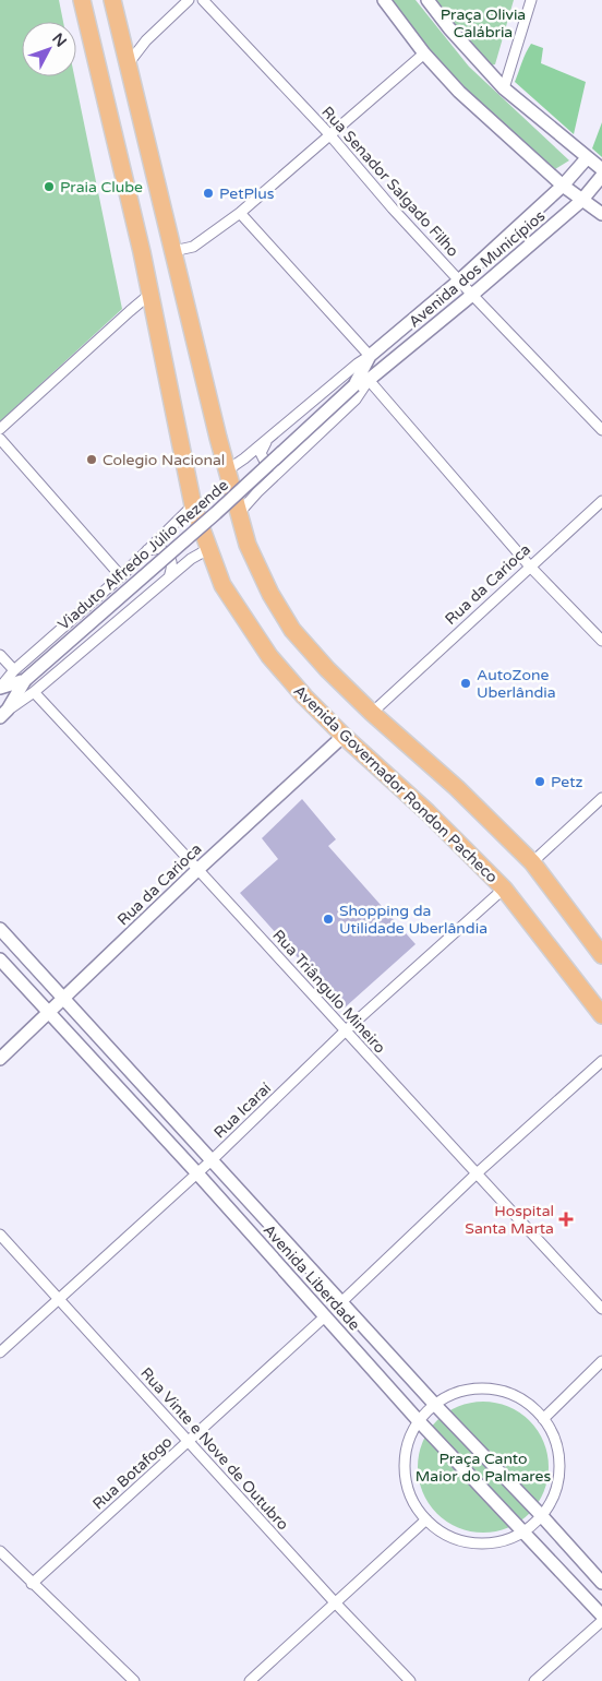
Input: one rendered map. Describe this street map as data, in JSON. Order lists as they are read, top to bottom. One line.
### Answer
{"streets":{"main road":["Avenida Governador Rondon Pacheco"],"street":["Rua Senador Salgado Filho","Avenida dos Municípios","Viaduto Alfredo Júlio Rezende","Rua da Carioca","Rua Triângulo Mineiro","Rua Icaraí","Avenida Liberdade","Rua Vinte e Nove de Outubro","Rua Botafogo"]},"crossings":[["Rua Senador Salgado Filho","Avenida dos Municípios"],["Avenida dos Municípios","Viaduto Alfredo Júlio Rezende"],["Rua da Carioca","Avenida Governador Rondon Pacheco"],["Rua da Carioca","Rua Triângulo Mineiro"],["Rua da Carioca","Avenida Liberdade"],["Avenida Governador Rondon Pacheco","Rua Icaraí"],["Rua Triângulo Mineiro","Rua Icaraí"],["Rua Icaraí","Avenida Liberdade"],["Rua Icaraí","Rua Vinte e Nove de Outubro"],["Avenida Liberdade","Rua Botafogo"],["Rua Vinte e Nove de Outubro","Rua Botafogo"]],"parks":["Praça Olivia Calábria","Praça Canto Maior do Palmares"],"places":{"other":["Praia Clube","PetPlus","Colegio Nacional","AutoZone Uberlândia","Petz","Shopping da Utilidade Uberlândia"],"health":["Hospital Santa Marta"]},"north":"top right"}
